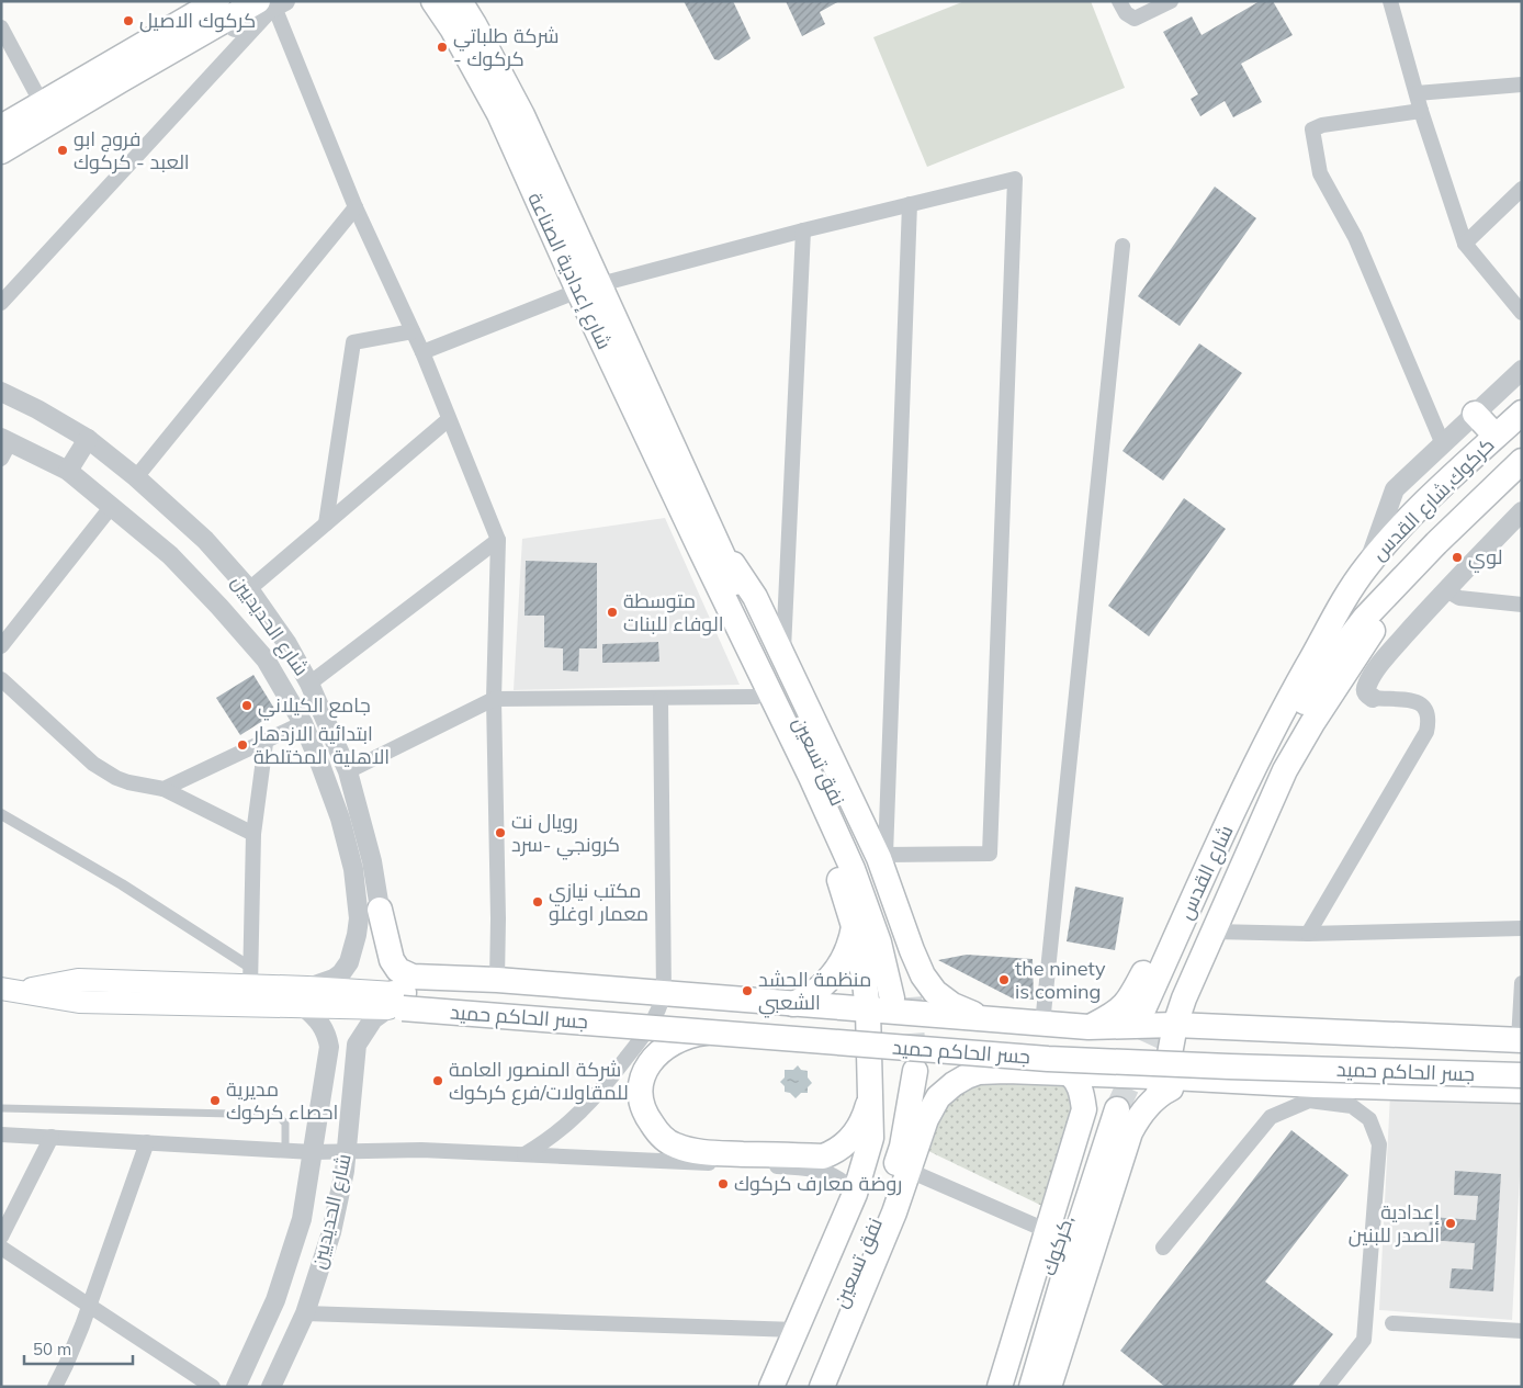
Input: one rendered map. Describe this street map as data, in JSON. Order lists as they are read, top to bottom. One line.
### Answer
{"streets":{"main road":["شارع إعدادية الصناعة","كركوك,شارع القدس","نفق تسعين","شارع القدس","جسر الحاكم حميد","كركوك,"],"street":["شارع الحديديين"]},"crossings":[["شارع إعدادية الصناعة","نفق تسعين"],["كركوك,شارع القدس","شارع القدس"],["شارع الحديديين","جسر الحاكم حميد"]],"places":["كركوك الاصيل","شركة طلباتي - كركوك","فروج ابو العبد - كركوك","لوي","متوسطة الوفاء للبنات","جامع الكيلاني","ابتدائية الازدهار الاهلية المختلطة","رويال نت كرونجي -سرد","مكتب نيازي معمار اوغلو","the ninety is coming","منظمة الحشد الشعبي","شركة المنصور العامة للمقاولات/فرع كركوك","مديرية احصاء كركوك","روضة معارف كركوك","إعدادية الصدر للبنين"],"scale_bar":"50 m"}
